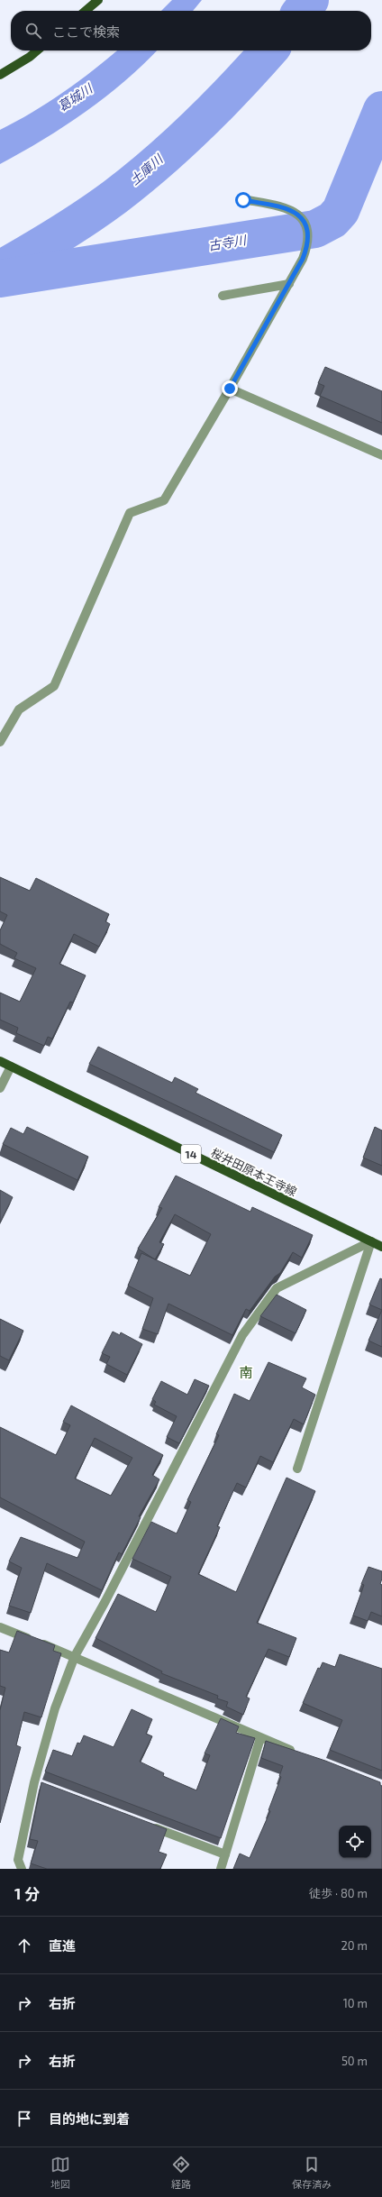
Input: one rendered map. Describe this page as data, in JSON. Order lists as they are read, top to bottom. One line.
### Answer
{"streets":{"main road":["14","桜井田原本王寺線"]},"districts":["南"],"water":["葛城川","土庫川","古寺川"],"page":{"search":"ここで検索","heading":["1 分","徒歩 · 80 m"],"list":[["直進","20 m"],["右折","10 m"],["右折","50 m"],"目的地に到着"],"nav":["地図","経路","保存済み"]}}
